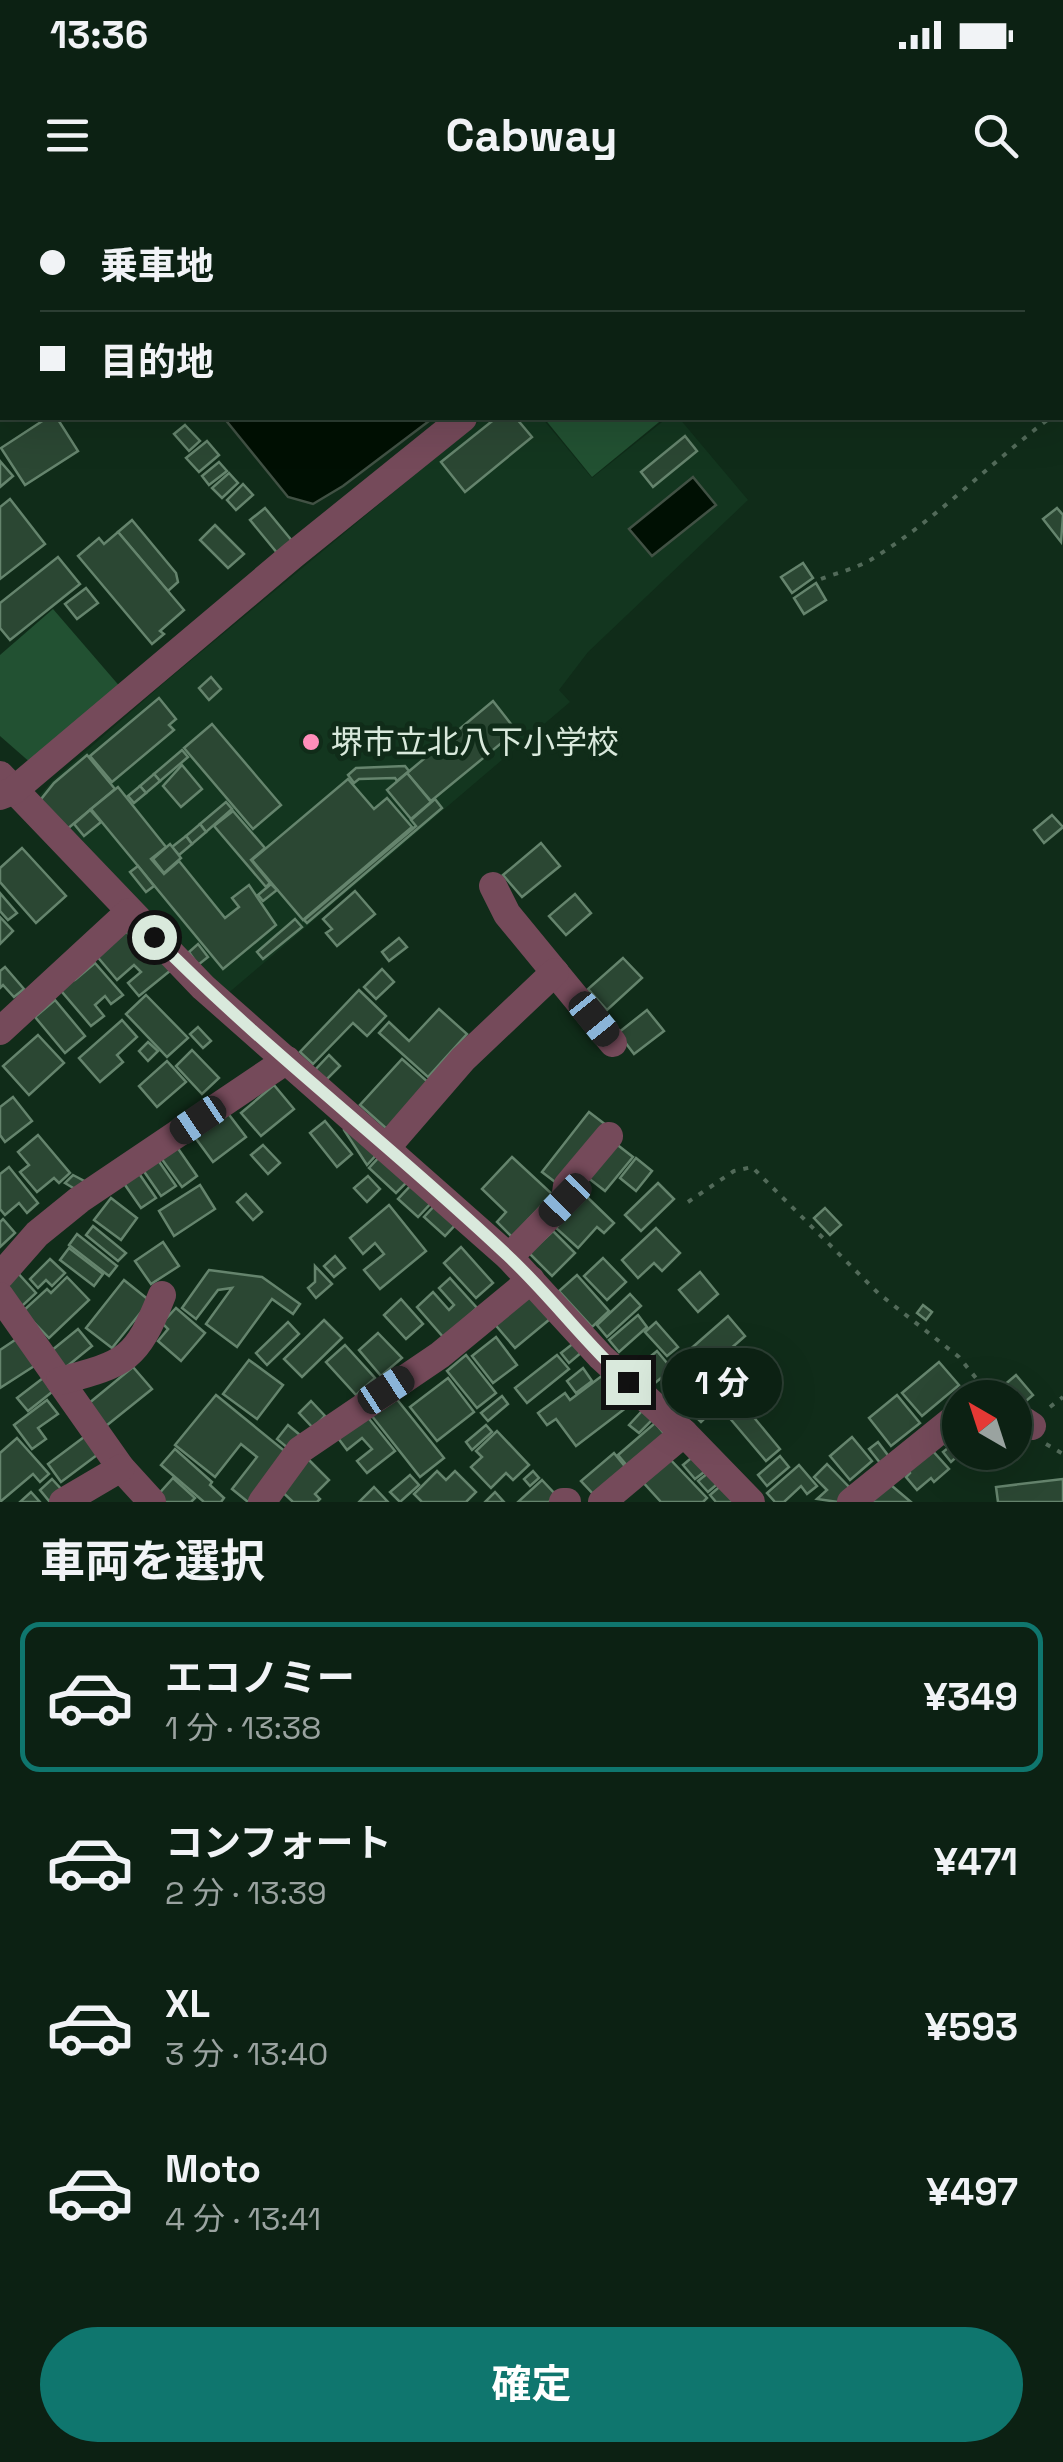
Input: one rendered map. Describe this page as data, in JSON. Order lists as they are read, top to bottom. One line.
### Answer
{"places":["堺市立北八下小学校"],"north":"top left","page":{"status":"13:36","header":"Cabway","banner":["乗車地","目的地"],"bubble":"1 分","heading":"車両を選択","list":[{"name":"エコノミー","note":"1 分 · 13:38","value":"¥349"},{"name":"コンフォート","note":"2 分 · 13:39","value":"¥471"},{"name":"XL","note":"3 分 · 13:40","value":"¥593"},{"name":"Moto","note":"4 分 · 13:41","value":"¥497"}],"buttons":"確定"}}
